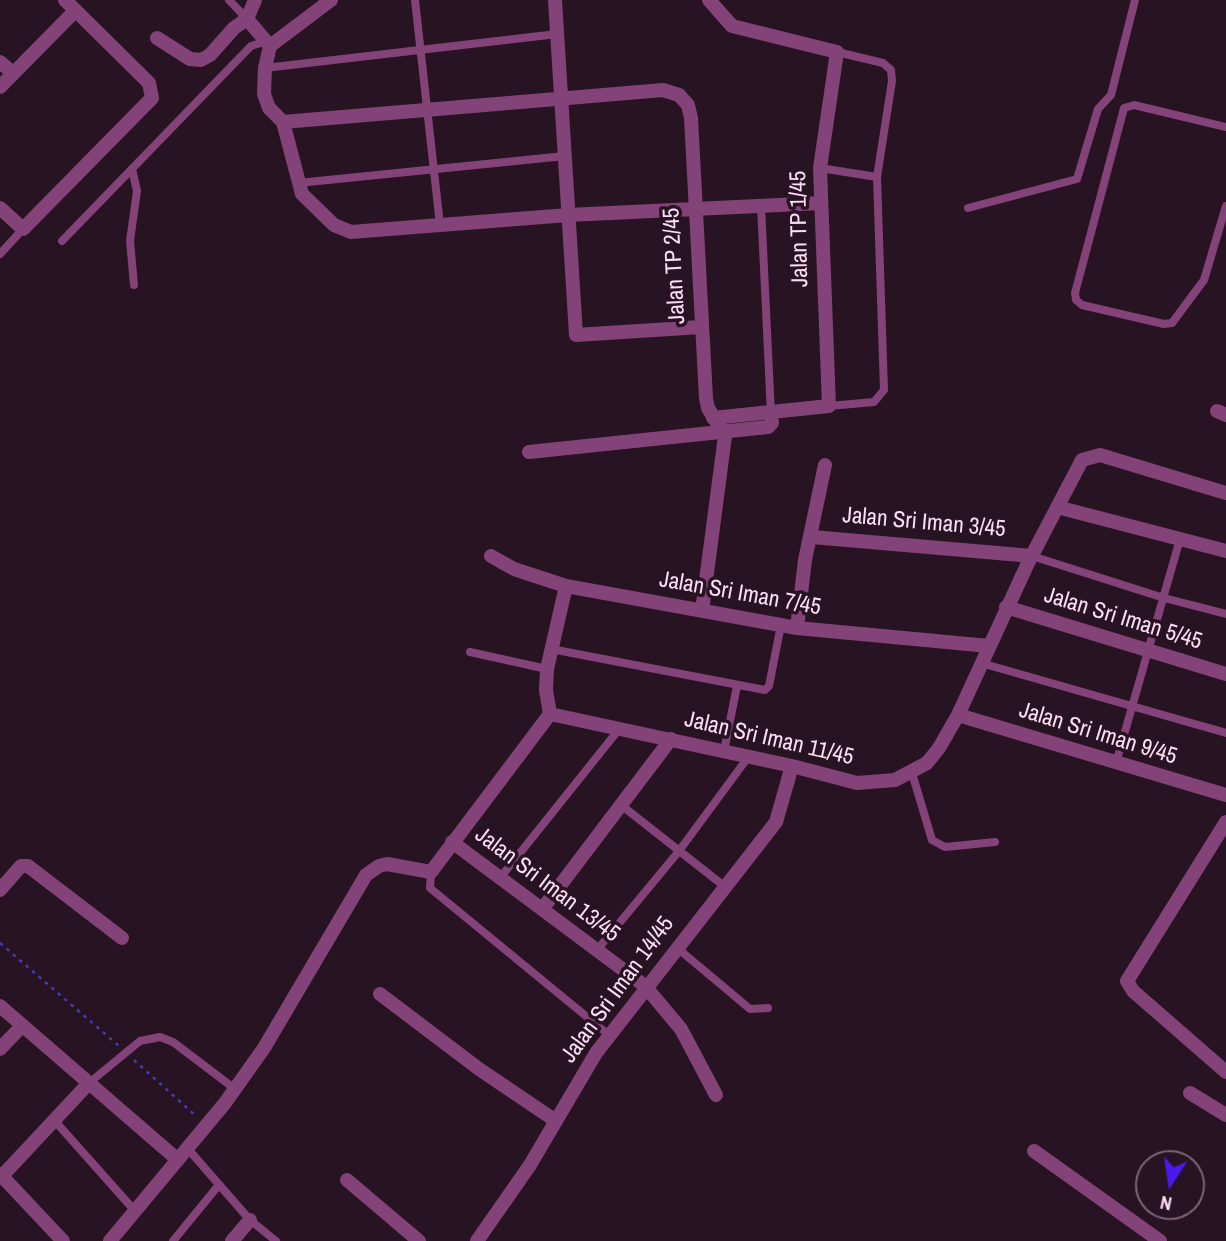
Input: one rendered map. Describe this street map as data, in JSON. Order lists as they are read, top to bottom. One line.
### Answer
{"streets":{"street":["Jalan TP 1/45","Jalan TP 2/45","Jalan Sri Iman 3/45","Jalan Sri Iman 7/45","Jalan Sri Iman 5/45","Jalan Sri Iman 9/45","Jalan Sri Iman 11/45","Jalan Sri Iman 13/45","Jalan Sri Iman 14/45"]},"crossings":[["Jalan Sri Iman 11/45","Jalan Sri Iman 14/45"],["Jalan Sri Iman 13/45","Jalan Sri Iman 14/45"]],"north":"bottom"}
